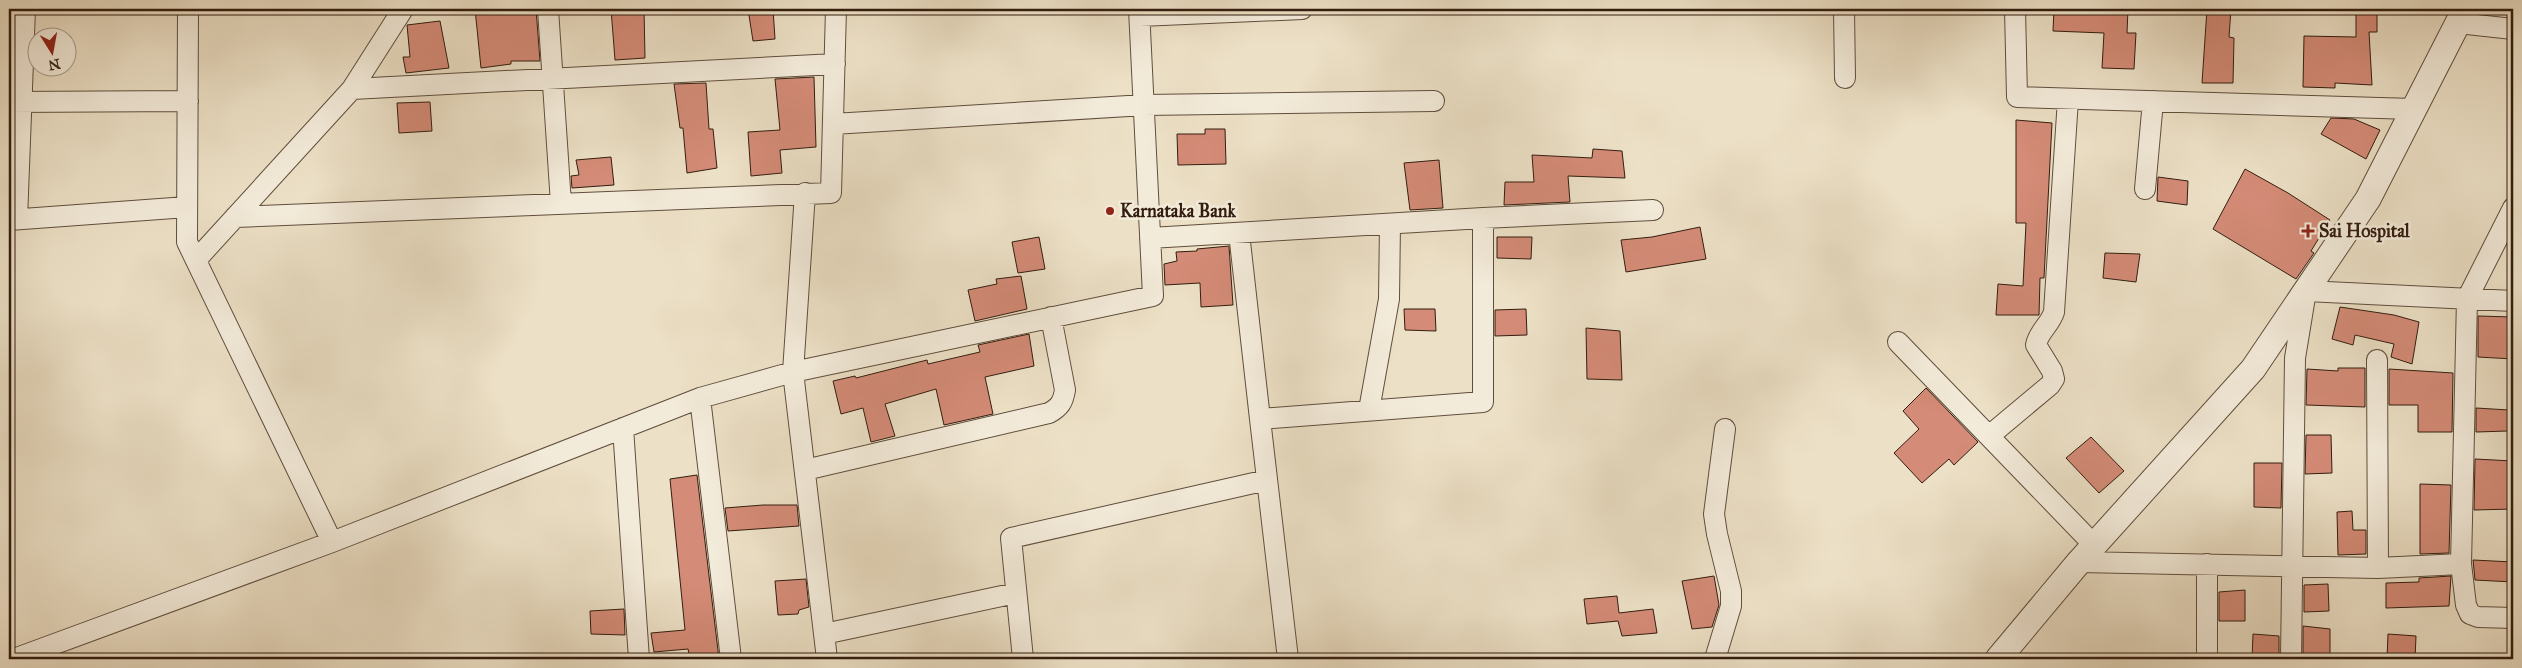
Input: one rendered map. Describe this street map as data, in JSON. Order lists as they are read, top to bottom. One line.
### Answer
{"places":{"other":["Karnataka Bank"],"health":["Sai Hospital"]},"north":"bottom"}
